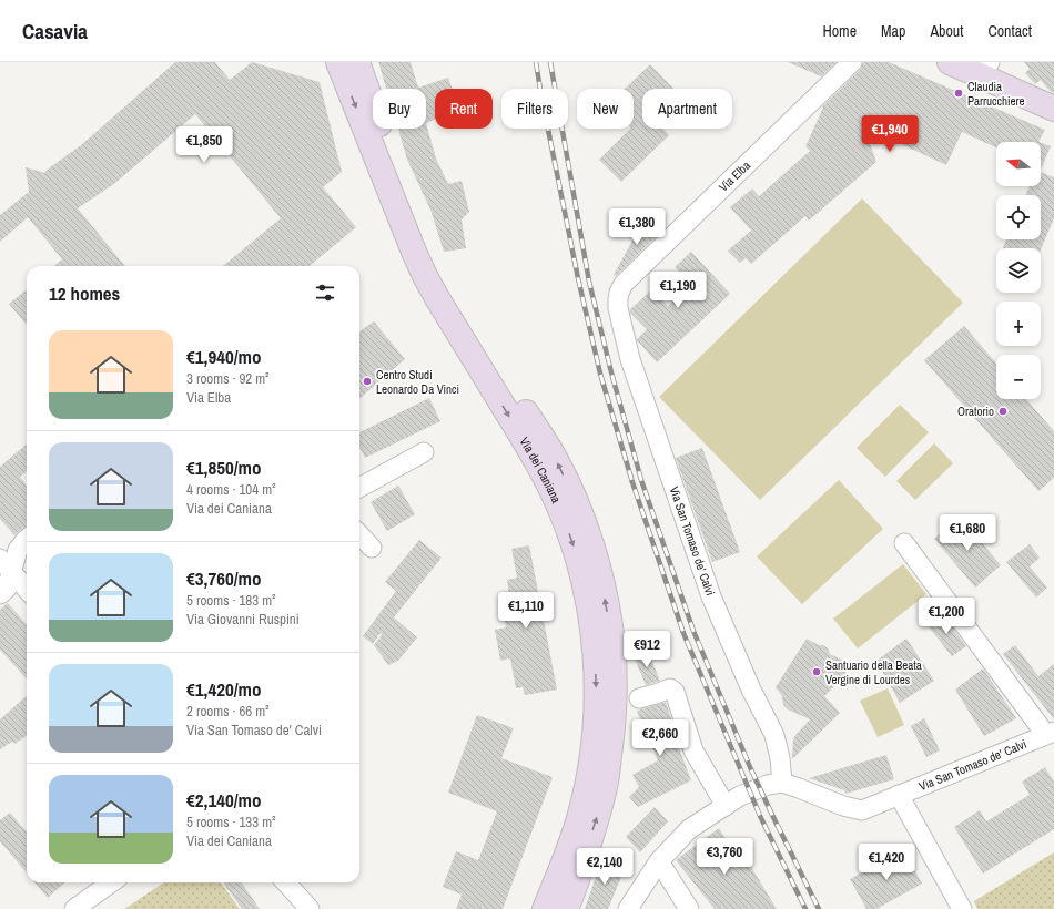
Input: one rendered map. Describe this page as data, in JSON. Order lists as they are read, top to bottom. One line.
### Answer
{"streets":{"main road":["Via dei Caniana"],"street":["Via Elba","Via San Tomaso de' Calvi"]},"crossings":[["Via Elba","Via San Tomaso de' Calvi"]],"places":["Claudia Parrucchiere","Centro Studi Leonardo Da Vinci","Oratorio","Santuario della Beata Vergine di Lourdes"],"north":"left","page":{"header":"Casavia","nav":["Home","Map","About","Contact"],"chip":["Buy","Rent","Filters","New","Apartment"],"price":["€1,940","€1,850","€1,380","€1,190","€1,680","€1,110","€1,200","€912","€2,660","€3,760","€1,420","€2,140"],"map_buttons":["+","−"],"heading":"12 homes","list":[{"name":"€1,940/mo","note":"3 rooms · 92 m² · Via Elba"},{"name":"€1,850/mo","note":"4 rooms · 104 m² · Via dei Caniana"},{"name":"€3,760/mo","note":"5 rooms · 183 m² · Via Giovanni Ruspini"},{"name":"€1,420/mo","note":"2 rooms · 66 m² · Via San Tomaso de' Calvi"},{"name":"€2,140/mo","note":"5 rooms · 133 m² · Via dei Caniana"}]}}
